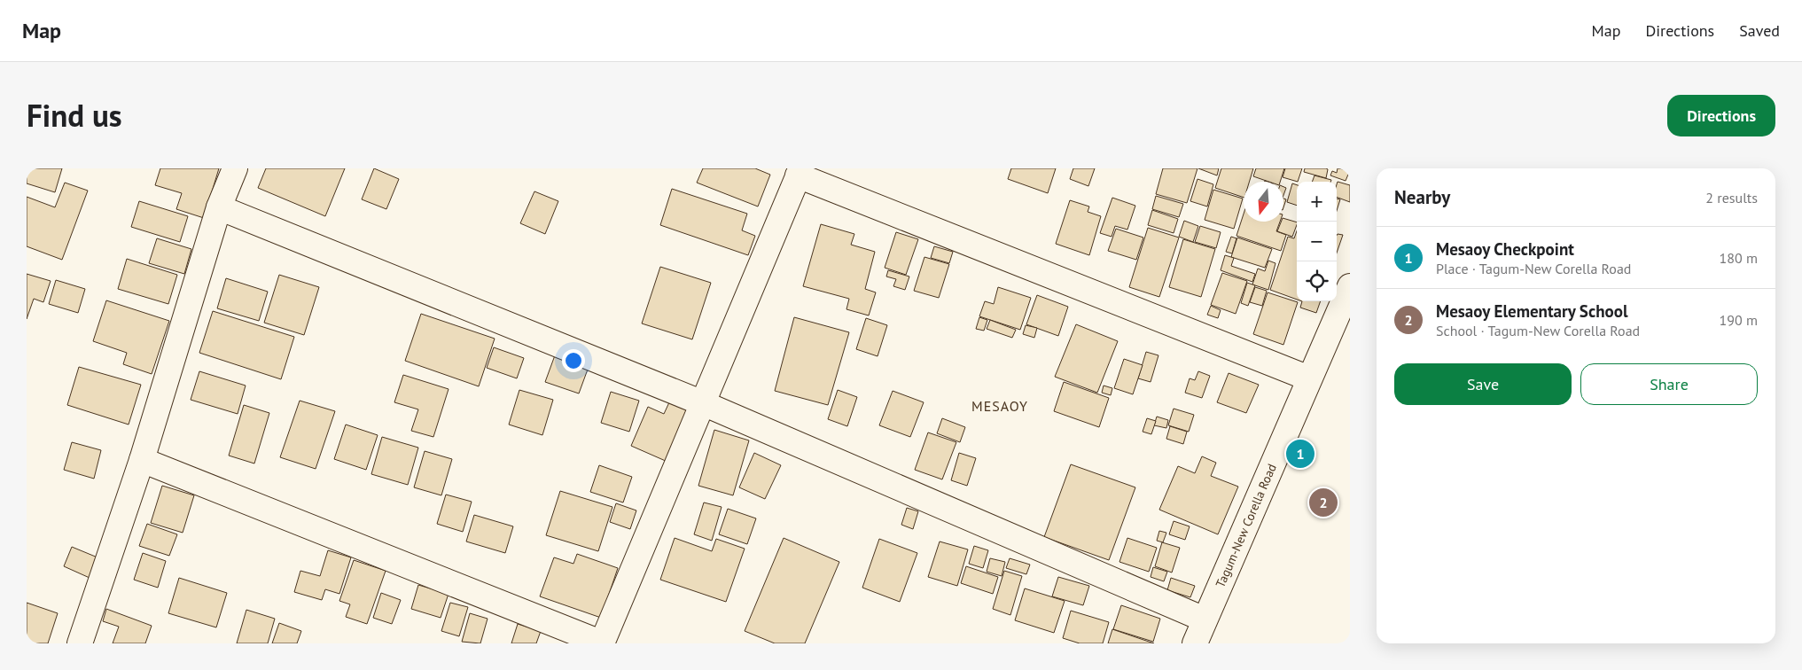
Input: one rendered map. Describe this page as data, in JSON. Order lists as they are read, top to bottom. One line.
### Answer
{"streets":{"street":["Tagum-New Corella Road"]},"districts":["MESAOY"],"north":"bottom","page":{"header":"Map","nav":["Map","Directions","Saved"],"title":"Find us","buttons":["Directions",["Save","Share"]],"heading":["Nearby","2 results"],"map_buttons":["+","−"],"list":[{"mark":"1","name":"Mesaoy Checkpoint","note":"Place · Tagum-New Corella Road","value":"180 m"},{"mark":"2","name":"Mesaoy Elementary School","note":"School · Tagum-New Corella Road","value":"190 m"}],"pins":["1","2"]}}
